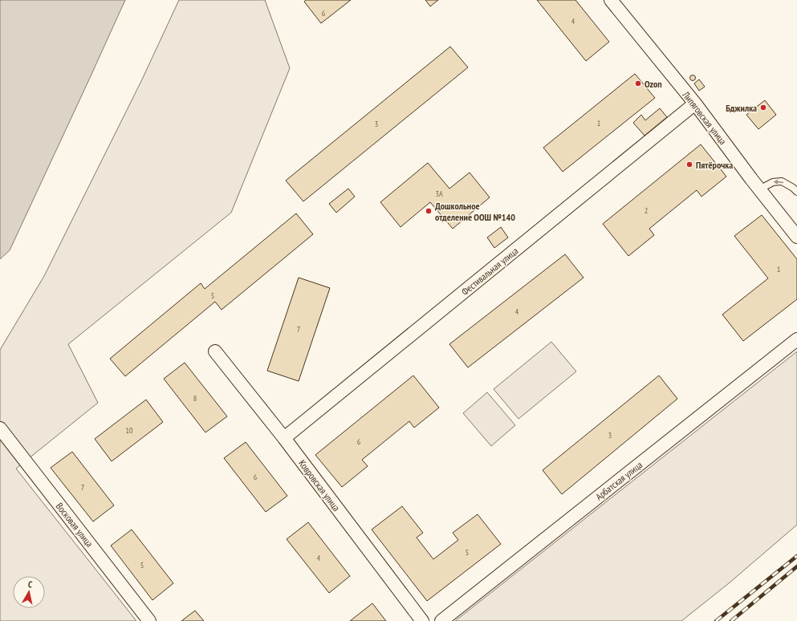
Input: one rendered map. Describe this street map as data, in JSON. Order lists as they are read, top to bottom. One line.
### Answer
{"streets":{"street":["Липяговская улица","Фестивальная улица","Арбатская улица","Ковровская улица","Восковая улица"]},"crossings":[["Липяговская улица","Фестивальная улица"],["Фестивальная улица","Ковровская улица"]],"places":["Ozon","Бджилка","Пятёрочка","Дошкольное отделение ООШ №140"],"house_numbers":["6","4","1","3","3А","2","1","5","4","7","8","10","3","6","6","7","5","4","5"],"north":"top"}
